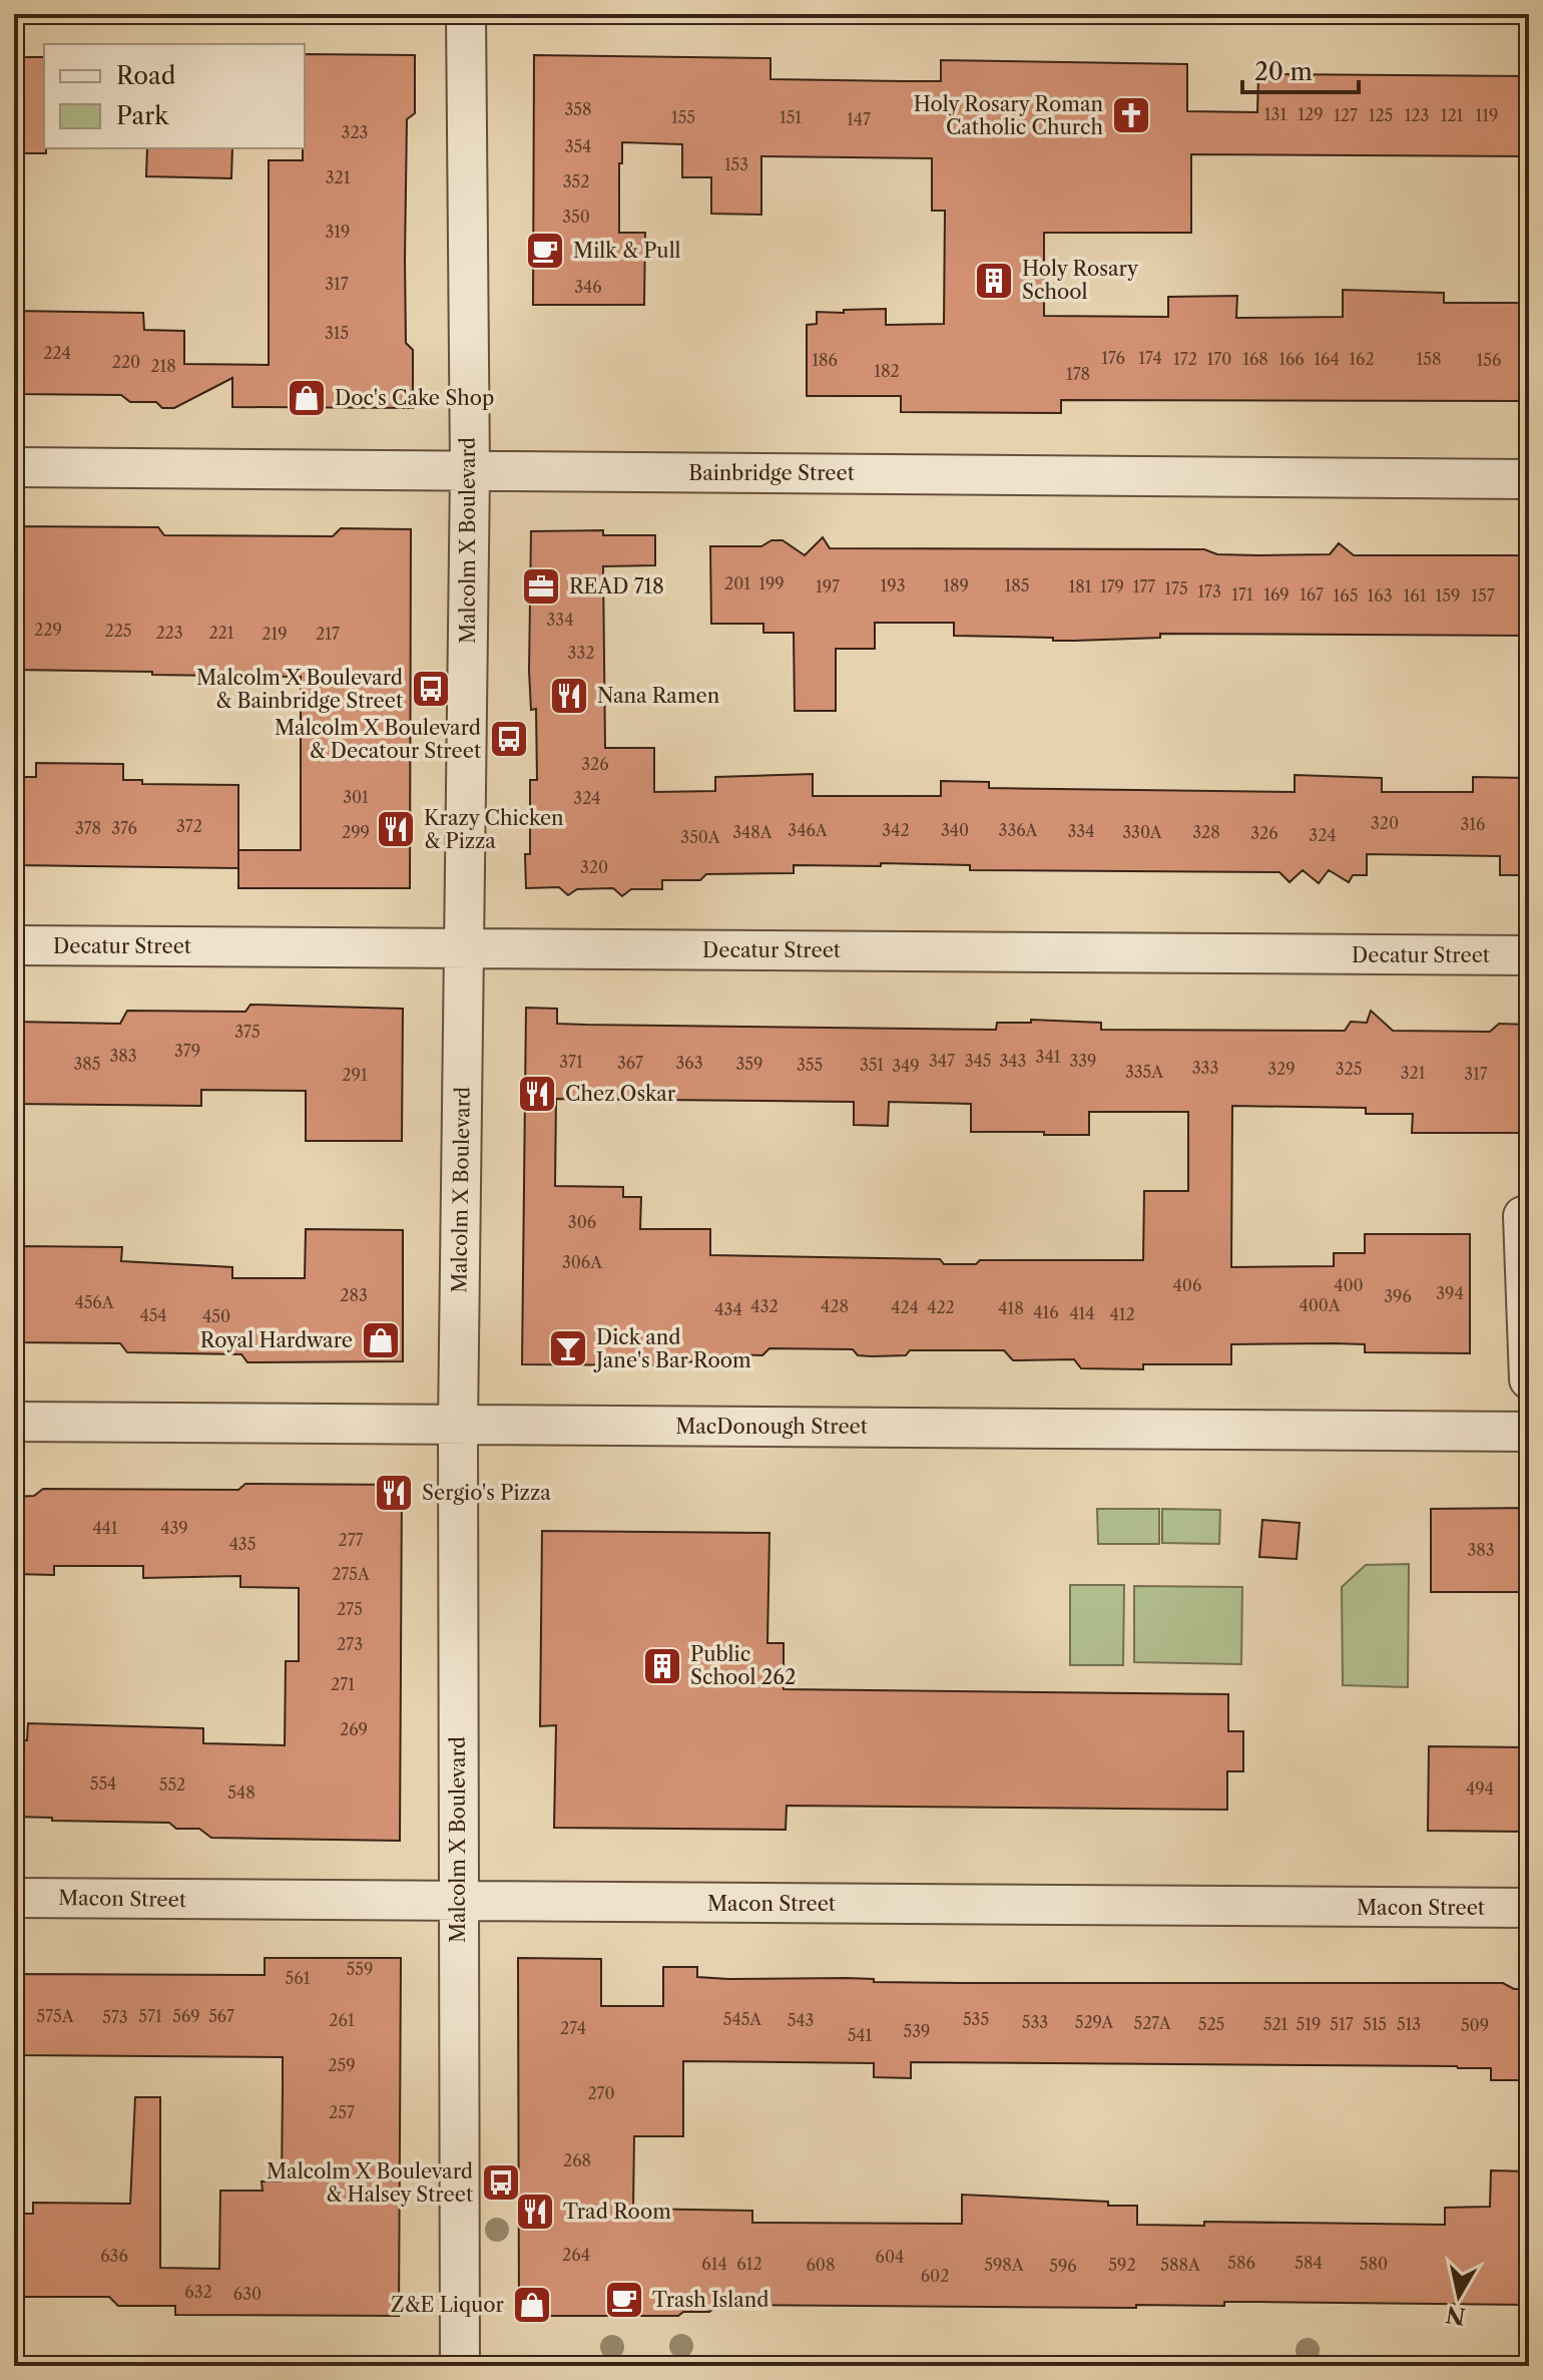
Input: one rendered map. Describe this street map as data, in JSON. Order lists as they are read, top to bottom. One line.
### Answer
{"streets":{"street":["Bainbridge Street","Malcolm X Boulevard","Decatur Street","MacDonough Street","Macon Street"]},"crossings":[["Bainbridge Street","Malcolm X Boulevard"],["Malcolm X Boulevard","Decatur Street"],["Malcolm X Boulevard","MacDonough Street"],["Malcolm X Boulevard","Macon Street"]],"places":{"church":["Holy Rosary Roman Catholic Church"],"cafe":["Milk & Pull","Trash Island"],"building":["Holy Rosary School","Public School 262"],"shop":["Doc's Cake Shop","Royal Hardware","Z&E Liquor"],"office":["READ 718"],"bus stop":["Malcolm X Boulevard & Bainbridge Street","Malcolm X Boulevard & Decatour Street","Malcolm X Boulevard & Halsey Street"],"restaurant":["Nana Ramen","Krazy Chicken & Pizza","Chez Oskar","Sergio's Pizza","Trad Room"],"bar":["Dick and Jane's Bar Room"]},"house_numbers":["358","131","129","127","125","123","121","119","155","151","147","323","354","153","321","352","350","319","317","346","315","224","176","174","172","170","168","166","164","162","158","186","156","220","218","182","178","201","199","193","189","185","197","181","179","177","175","173","171","169","167","165","163","161","159","157","334","229","225","223","221","219","217","332","326","301","324","320","316","372","378","376","346A","342","340","336A","334","299","348A","330A","328","326","324","350A","320","375","379","383","341","347","345","343","339","371","367","363","385","359","355","351","349","333","329","325","335A","321","317","291","306","306A","406","400","394","283","396","456A","400A","432","428","424","422","418","434","416","414","412","454","450","441","439","277","435","383","275A","275","273","271","269","554","552","494","548","559","561","575A","571","569","567","573","545A","535","261","543","533","529A","527A","525","521","519","517","515","513","509","274","539","541","259","270","257","268","264","636","604","586","584","614","612","580","608","598A","592","588A","596","602","632","630"],"legend":["Road","Park"],"scale_bar":"20 m","north":"bottom"}
